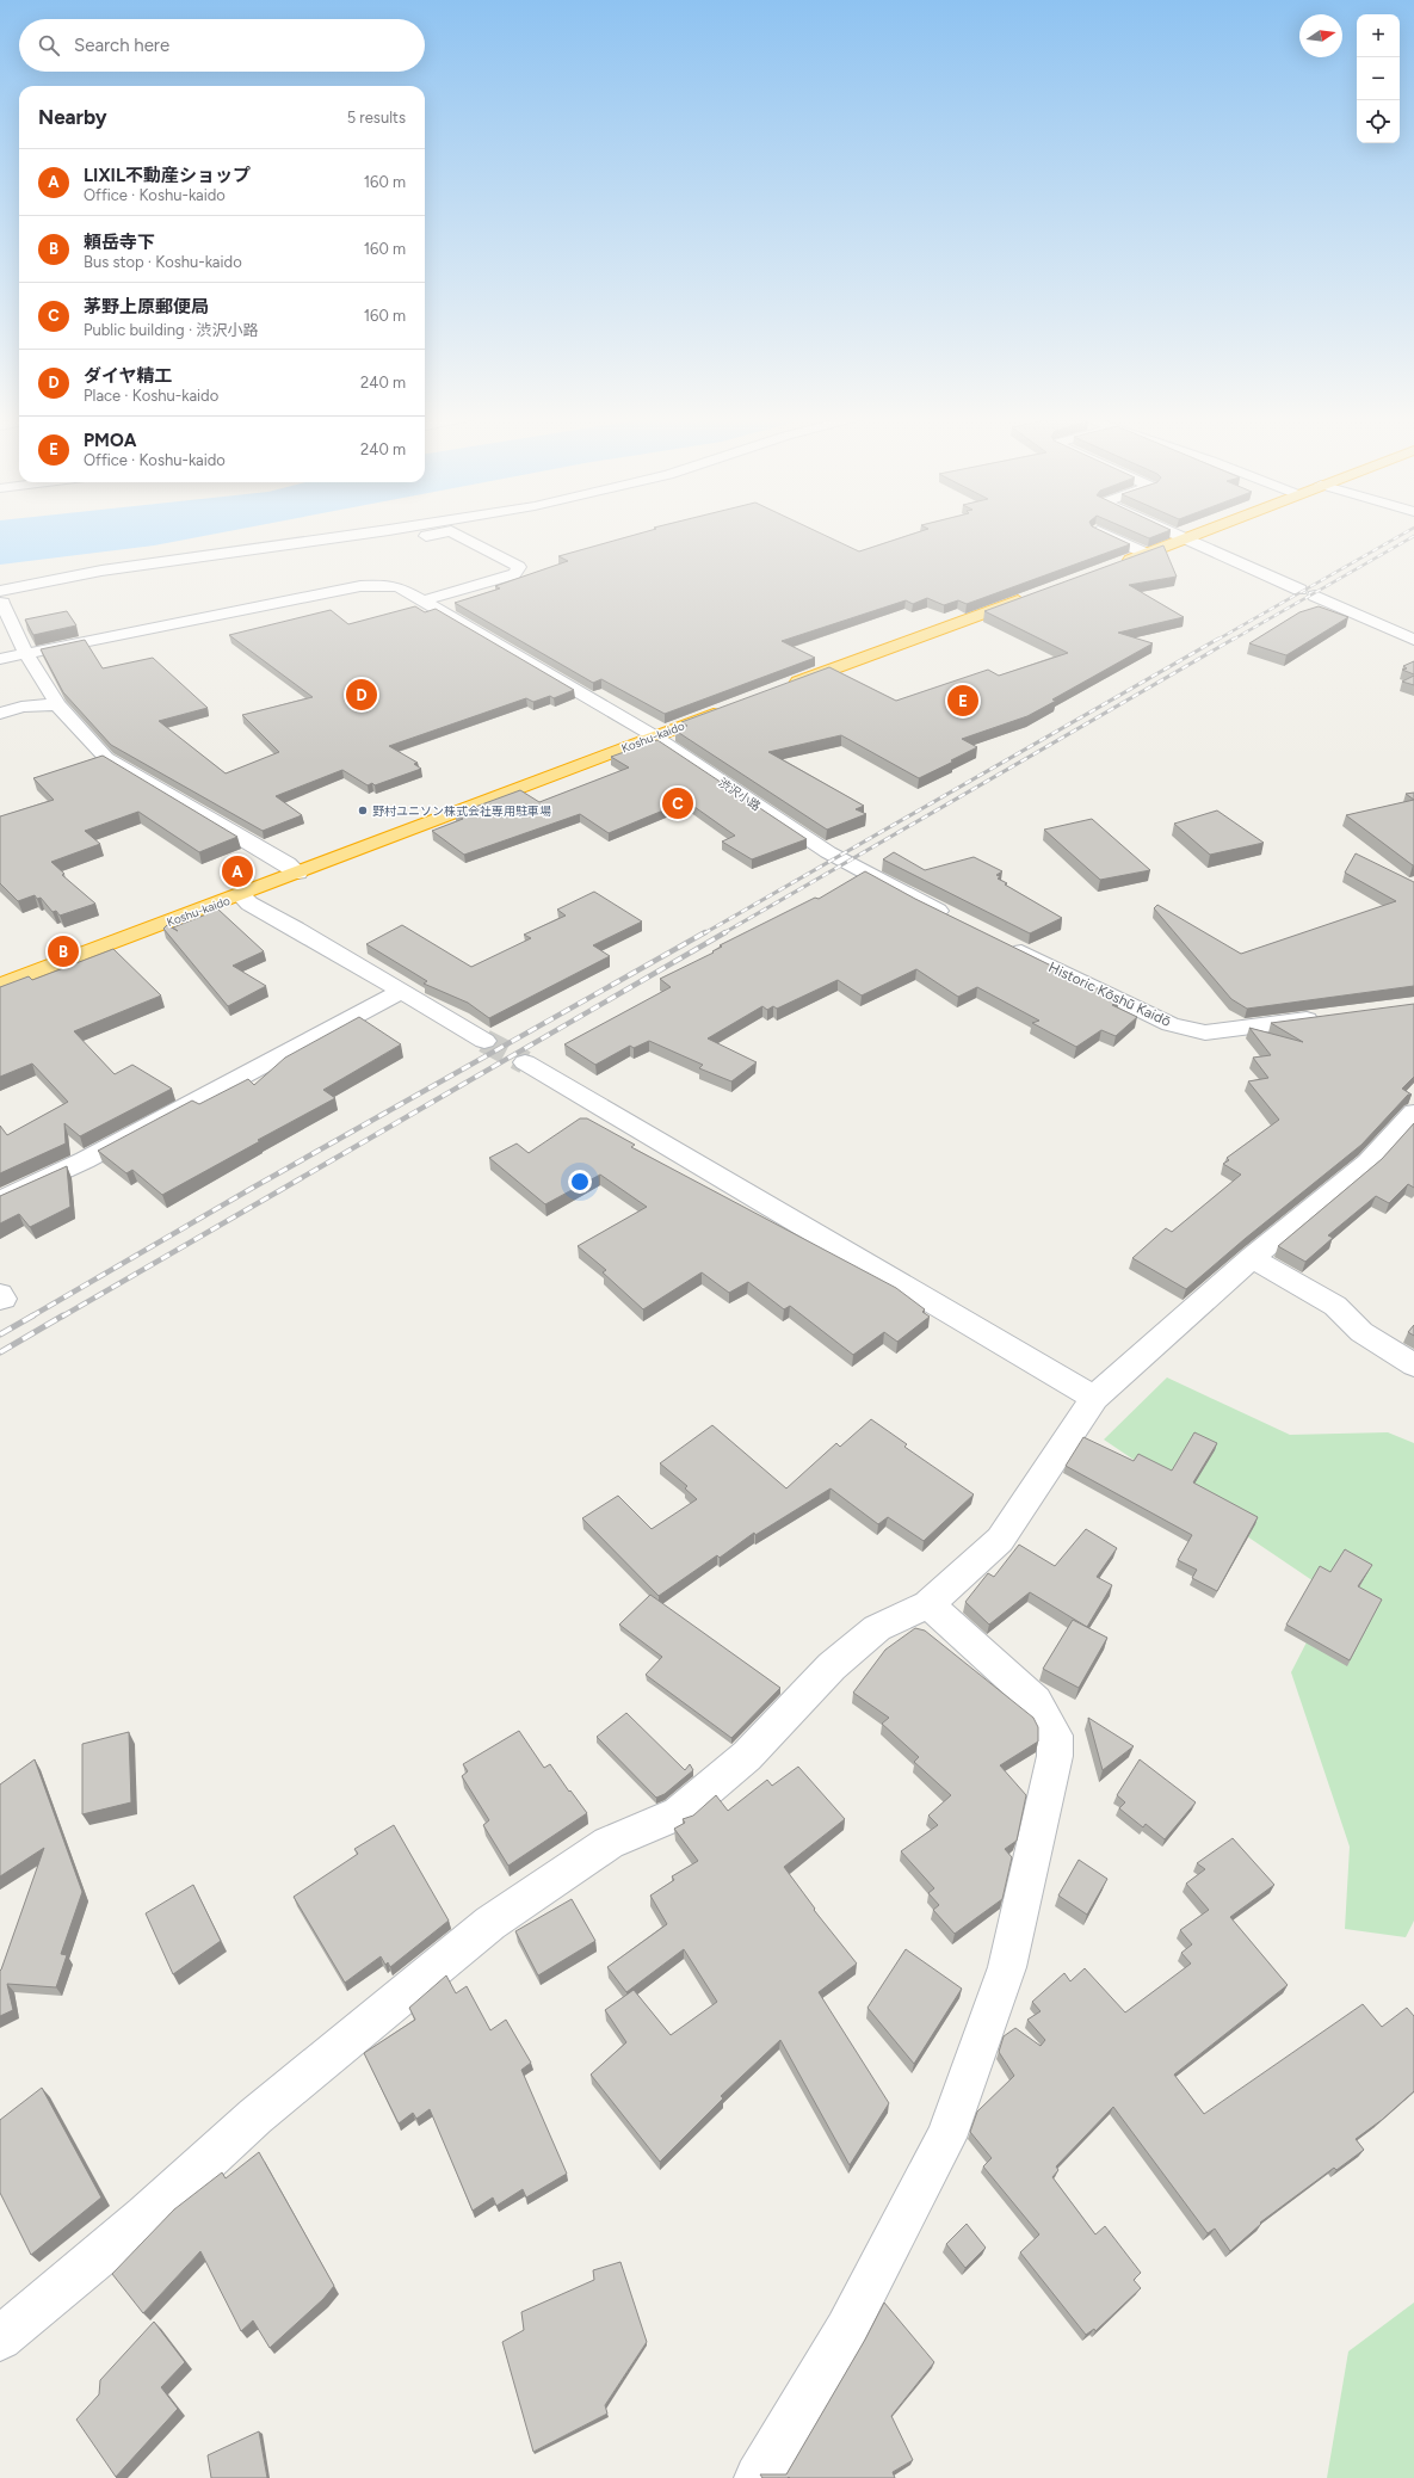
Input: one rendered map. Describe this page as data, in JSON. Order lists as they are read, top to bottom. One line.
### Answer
{"streets":{"highway":["Koshu-kaido"],"street":["渋沢小路","Historic Kōshū Kaidō"]},"crossings":[["Koshu-kaido","渋沢小路"]],"places":["野村ユニソン株式会社専用駐車場"],"north":"right","page":{"map_buttons":["+","−"],"search":"Search here","heading":["Nearby","5 results"],"list":[{"mark":"A","name":"LIXIL不動産ショップ","note":"Office · Koshu-kaido","value":"160 m"},{"mark":"B","name":"頼岳寺下","note":"Bus stop · Koshu-kaido","value":"160 m"},{"mark":"C","name":"茅野上原郵便局","note":"Public building · 渋沢小路","value":"160 m"},{"mark":"D","name":"ダイヤ精工","note":"Place · Koshu-kaido","value":"240 m"},{"mark":"E","name":"PMOA","note":"Office · Koshu-kaido","value":"240 m"}],"pins":["D","E","C","A","B"]}}
